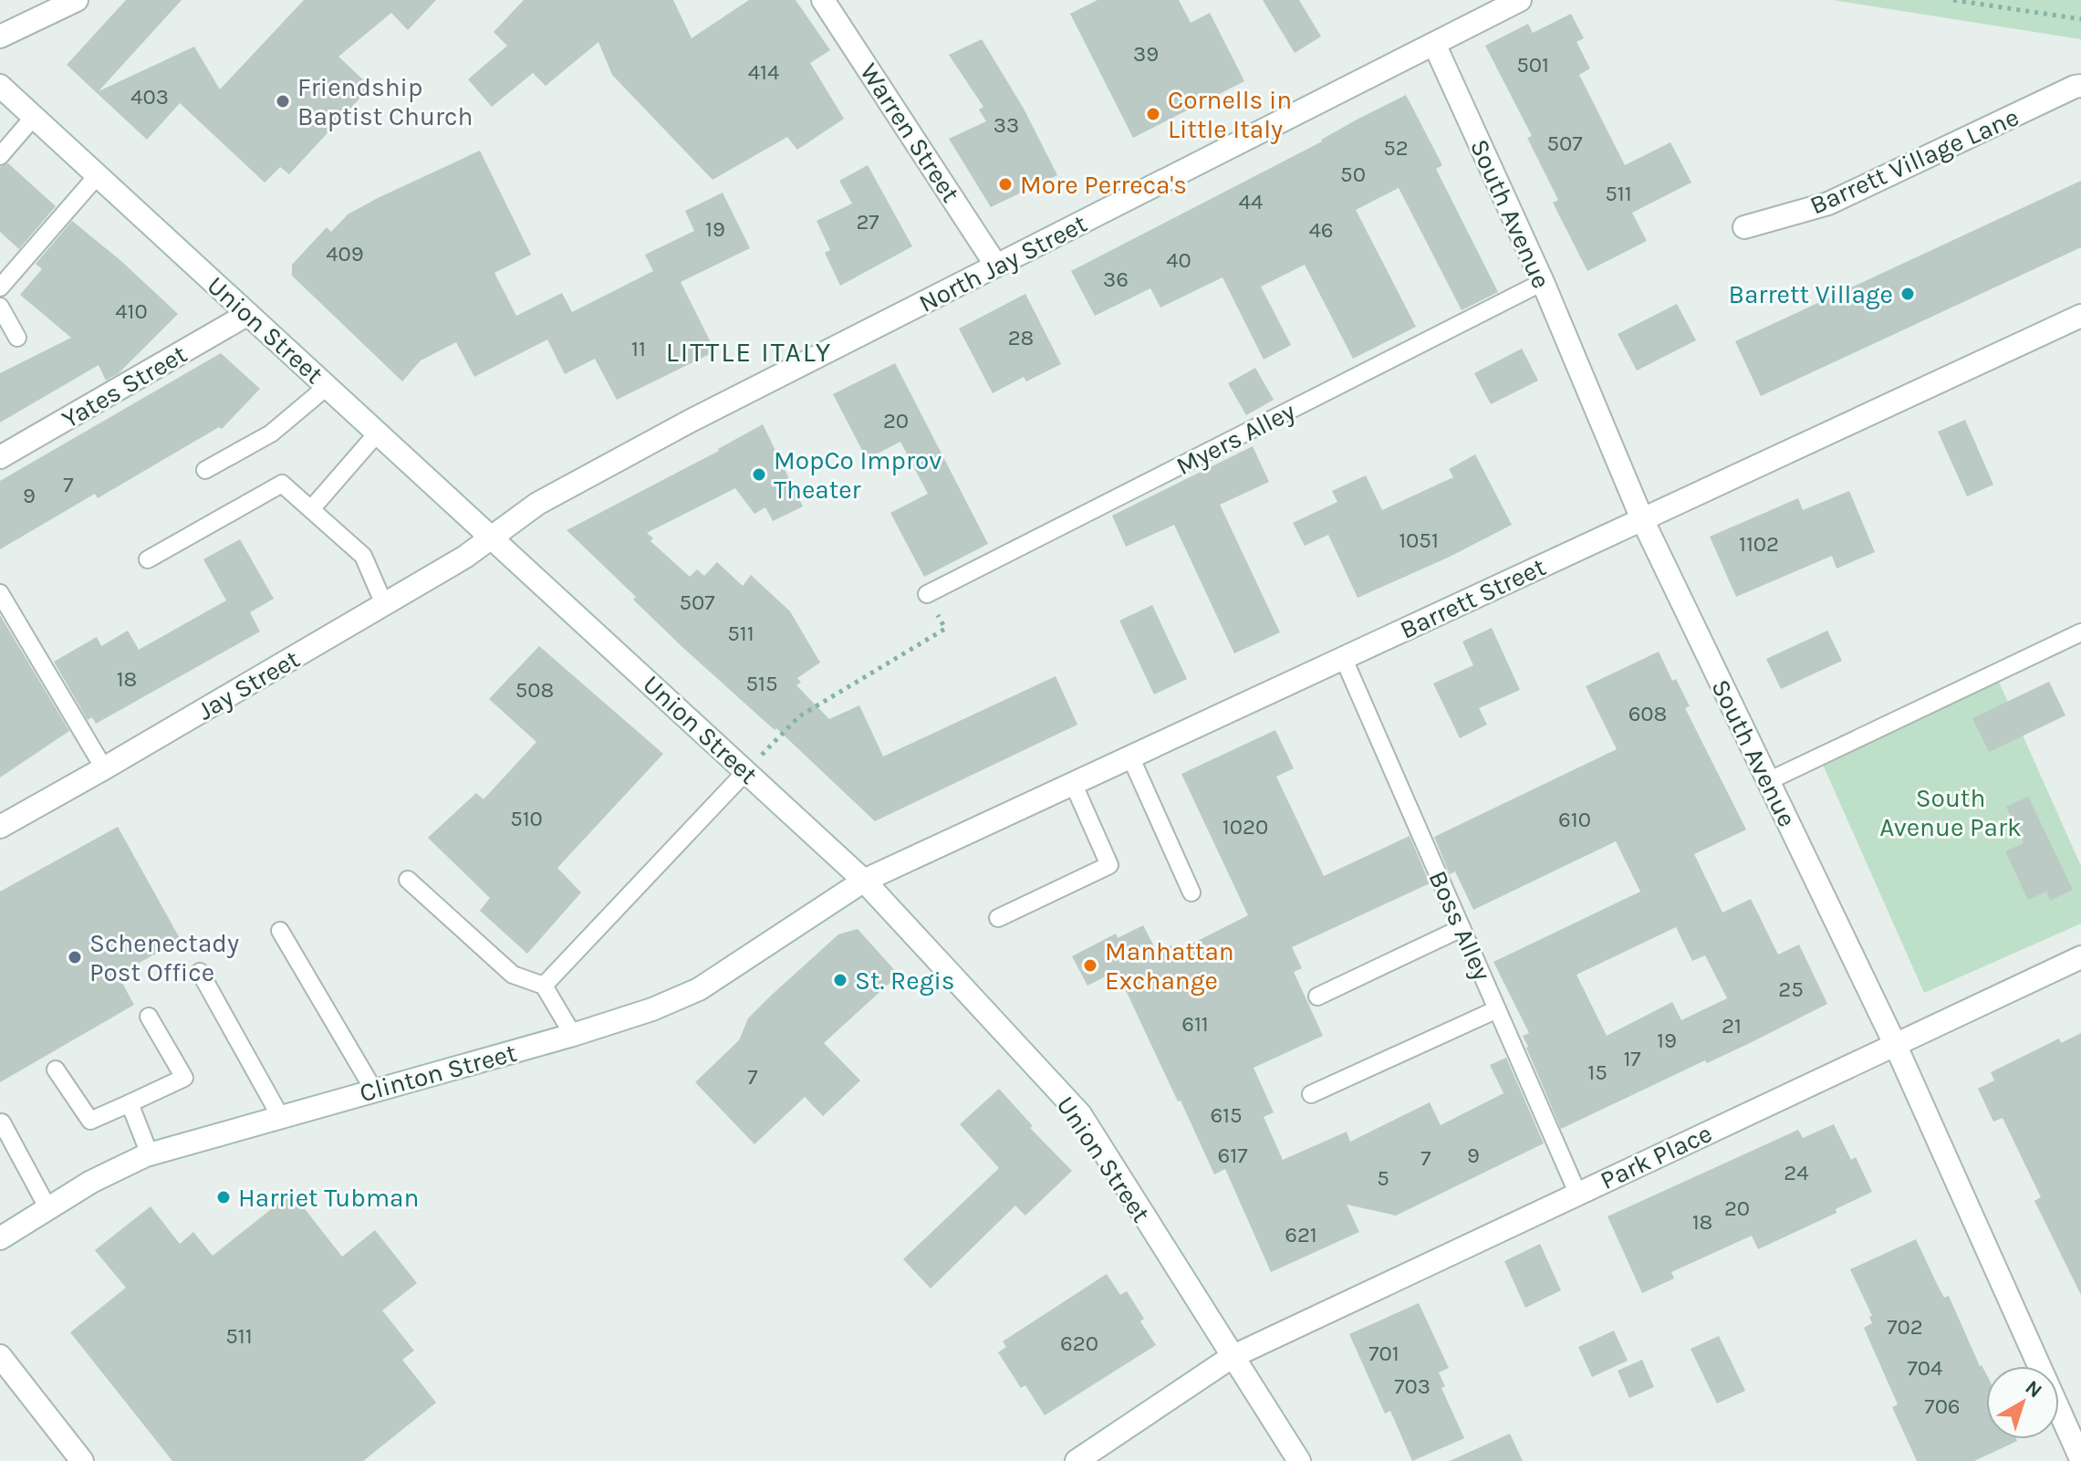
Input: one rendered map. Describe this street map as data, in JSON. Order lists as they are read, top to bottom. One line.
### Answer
{"streets":{"street":["Warren Street","Barrett Village Lane","South Avenue","North Jay Street","Union Street","Yates Street","Barrett Street","Jay Street","Clinton Street","Park Place"],"lane":["Myers Alley","Boss Alley"]},"crossings":[["Warren Street","North Jay Street"],["South Avenue","North Jay Street"],["South Avenue","Myers Alley"],["South Avenue","Barrett Street"],["South Avenue","Park Place"],["North Jay Street","Union Street"],["North Jay Street","Jay Street"],["Union Street","Yates Street"],["Union Street","Barrett Street"],["Union Street","Jay Street"],["Union Street","Clinton Street"],["Union Street","Park Place"],["Barrett Street","Boss Alley"],["Barrett Street","Clinton Street"],["Boss Alley","Park Place"]],"districts":["LITTLE ITALY"],"parks":["South Avenue Park"],"places":["Friendship Baptist Church","Cornells in Little Italy","More Perreca's","Barrett Village","MopCo Improv Theater","Schenectady Post Office","Manhattan Exchange","St. Regis","Harriet Tubman"],"house_numbers":["39","501","414","403","33","507","52","50","511","44","27","19","46","409","40","36","410","28","11","20","7","9","1051","1102","507","511","18","515","508","608","510","610","1020","25","611","21","19","17","15","7","615","617","9","7","24","5","20","18","621","702","511","620","701","704","703","706"],"north":"top right"}
